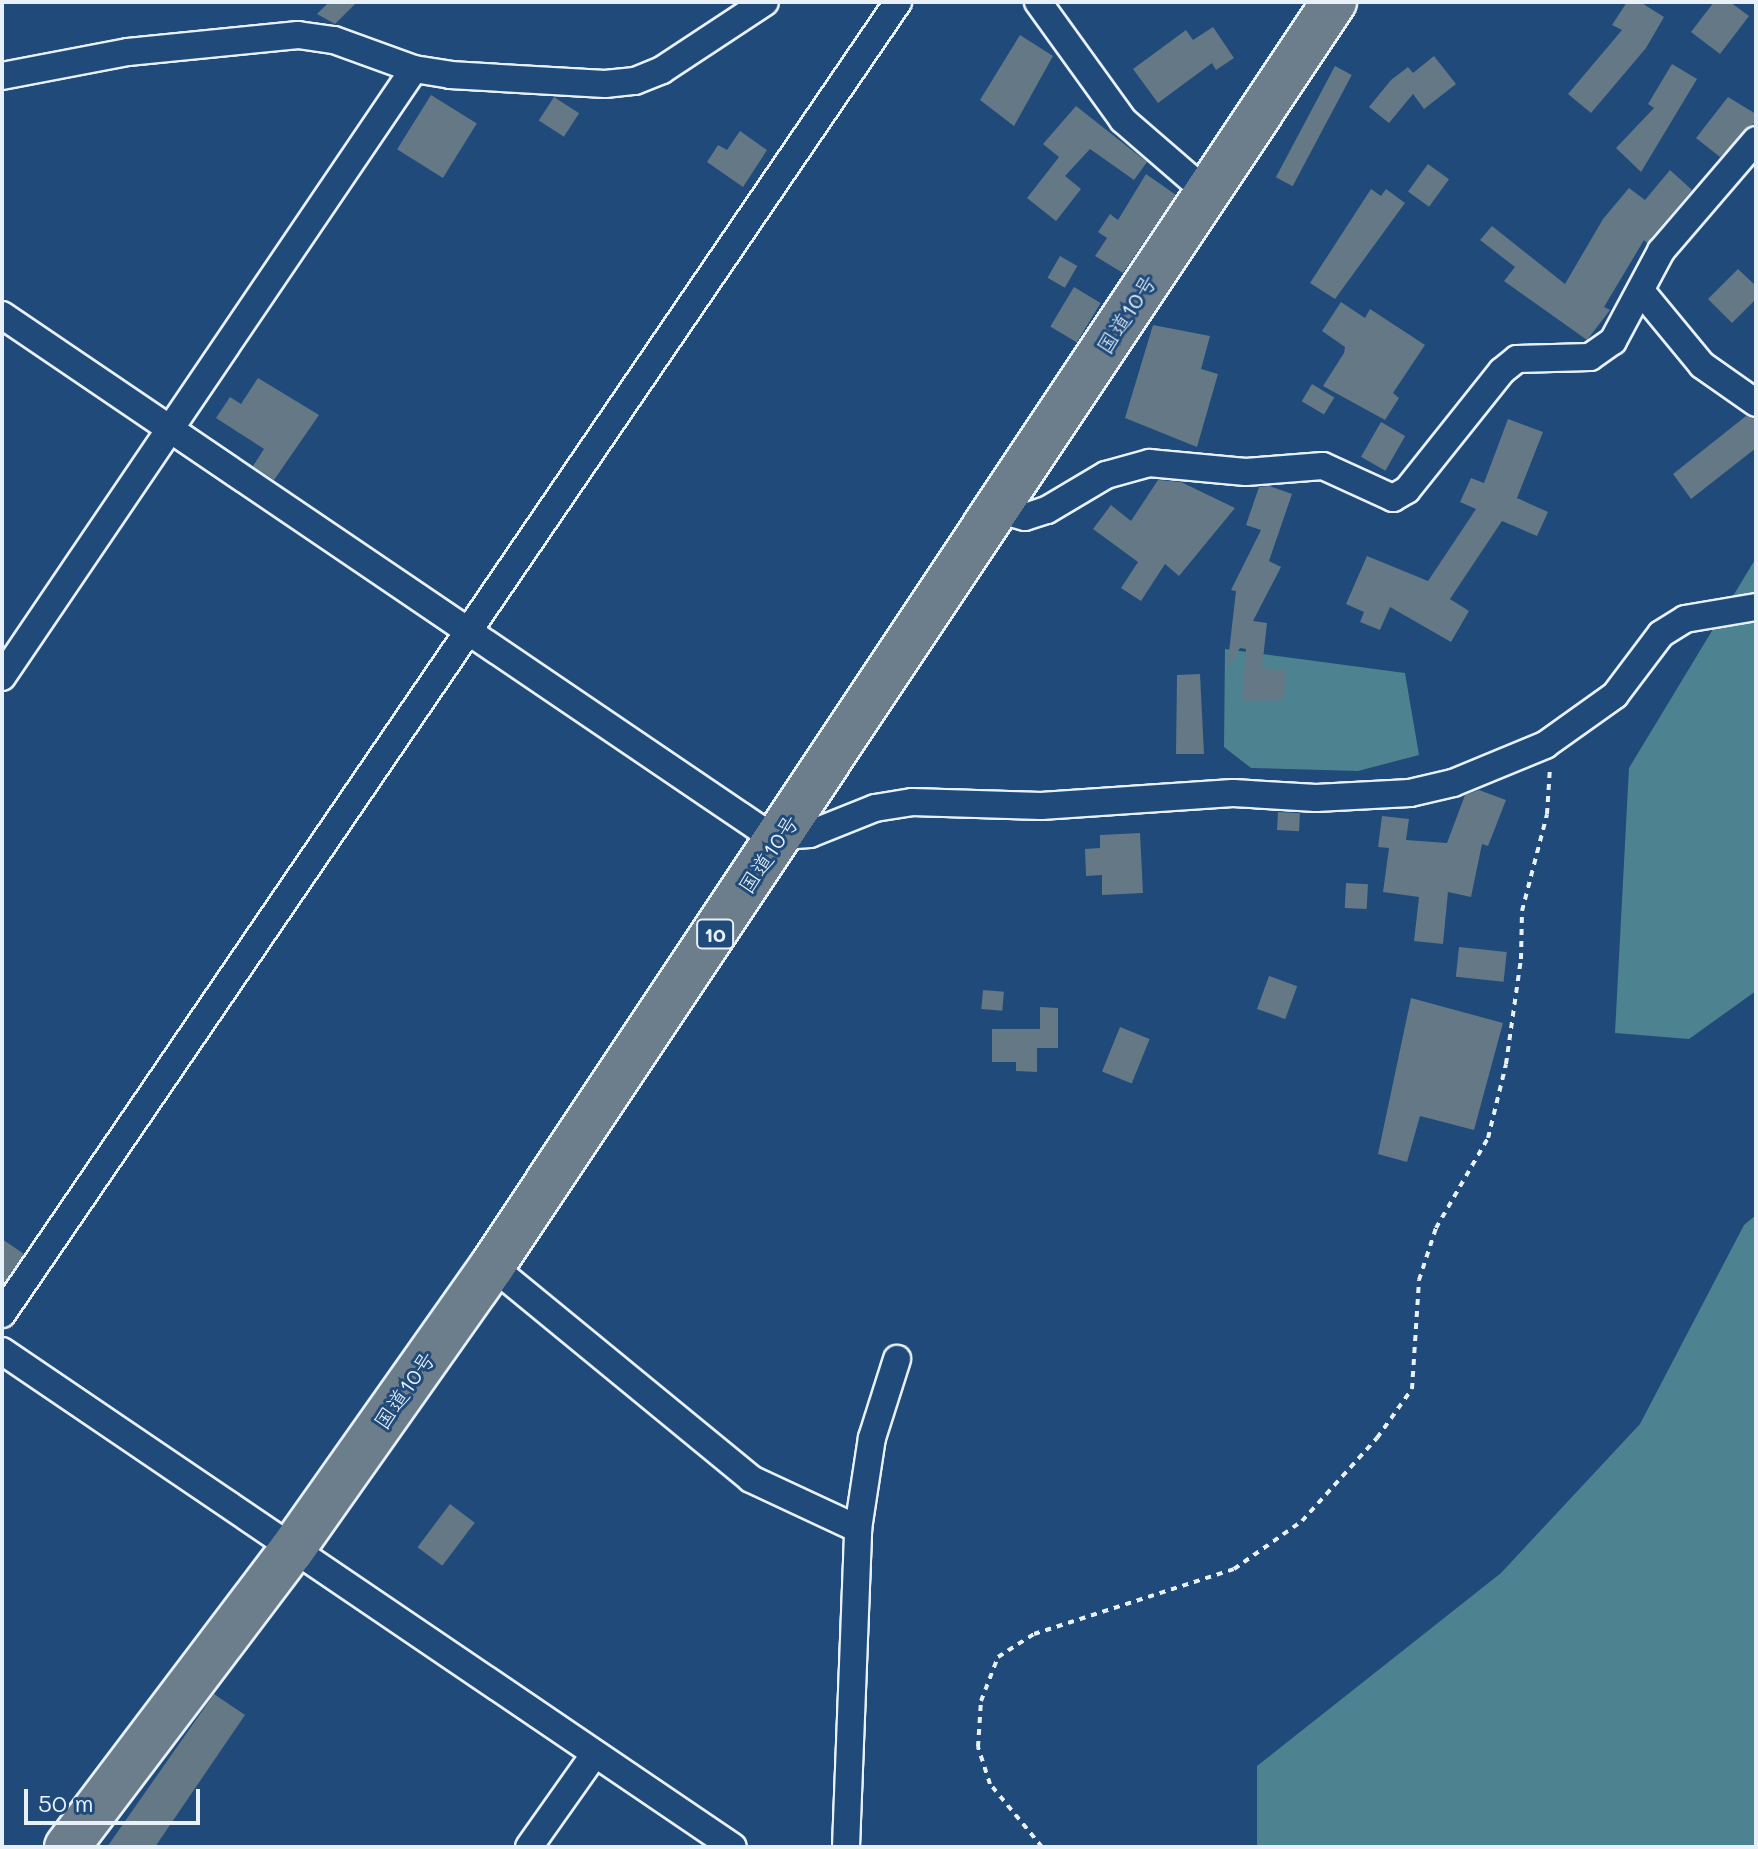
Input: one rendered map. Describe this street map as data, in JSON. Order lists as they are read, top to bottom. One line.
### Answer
{"streets":{"highway":["国道10号","10"]},"scale_bar":"50 m"}
